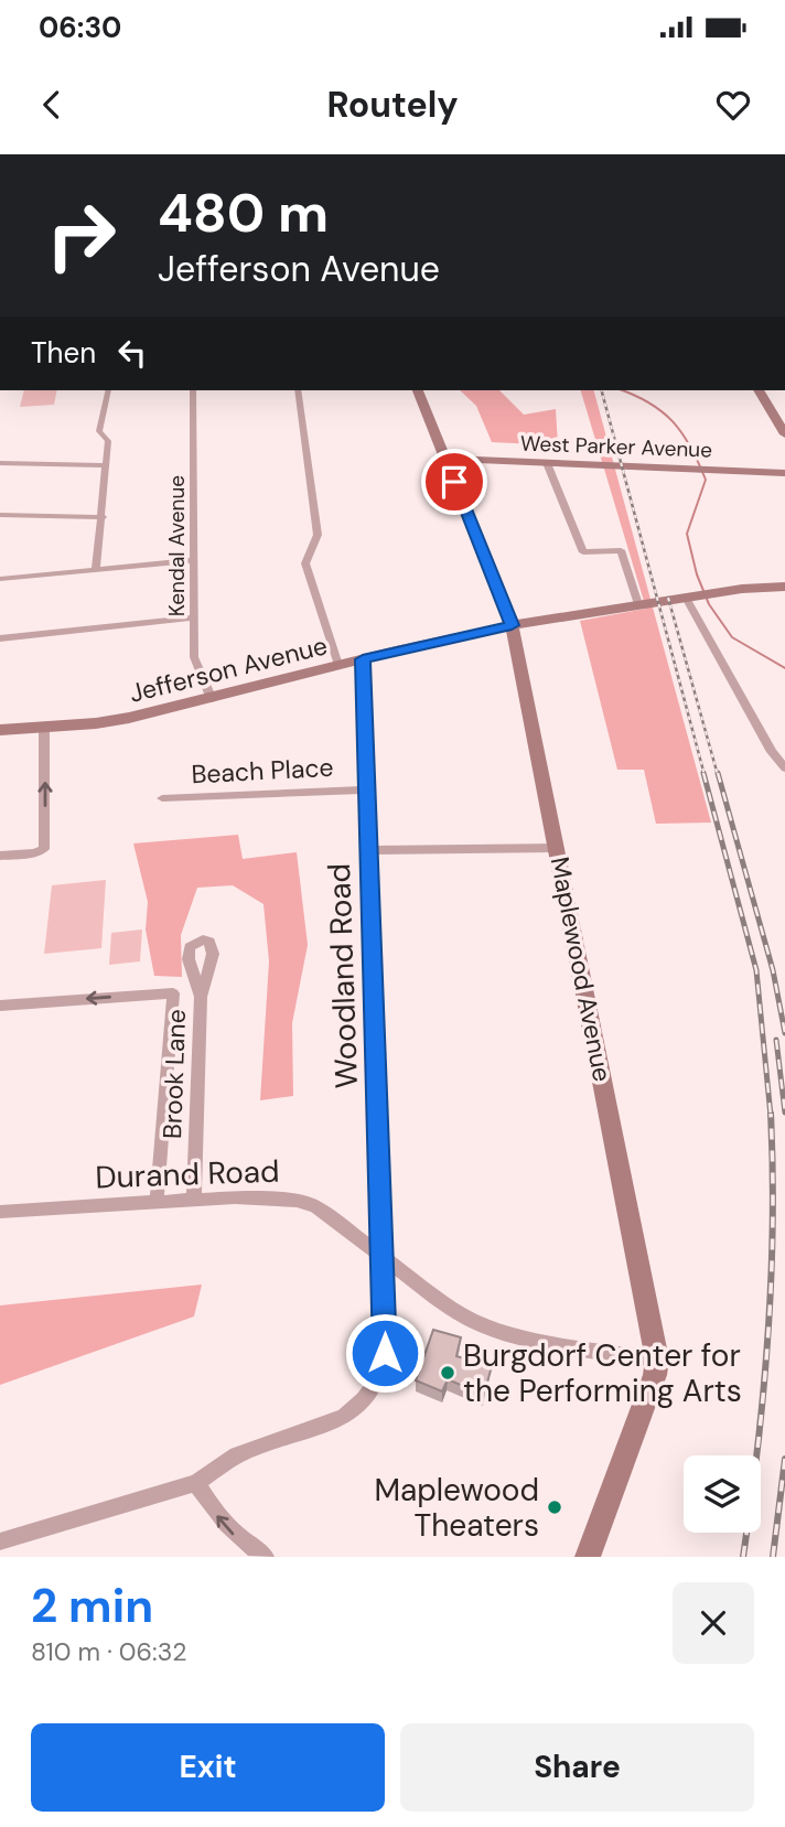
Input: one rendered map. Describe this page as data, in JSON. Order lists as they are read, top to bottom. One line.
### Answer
{"streets":{"street":["West Parker Avenue","Kendal Avenue","Jefferson Avenue","Beach Place","Maplewood Avenue","Woodland Road","Brook Lane","Durand Road"]},"crossings":[["West Parker Avenue","Maplewood Avenue"],["Kendal Avenue","Jefferson Avenue"],["Jefferson Avenue","Maplewood Avenue"],["Jefferson Avenue","Woodland Road"],["Beach Place","Woodland Road"],["Maplewood Avenue","Durand Road"],["Woodland Road","Durand Road"],["Brook Lane","Durand Road"]],"places":["Burgdorf Center for the Performing Arts","Maplewood Theaters"],"page":{"status":"06:30","header":"Routely","turn":["480 m","Jefferson Avenue"],"then":"Then","heading":["2 min","810 m · 06:32"],"buttons":["Exit","Share"]}}
